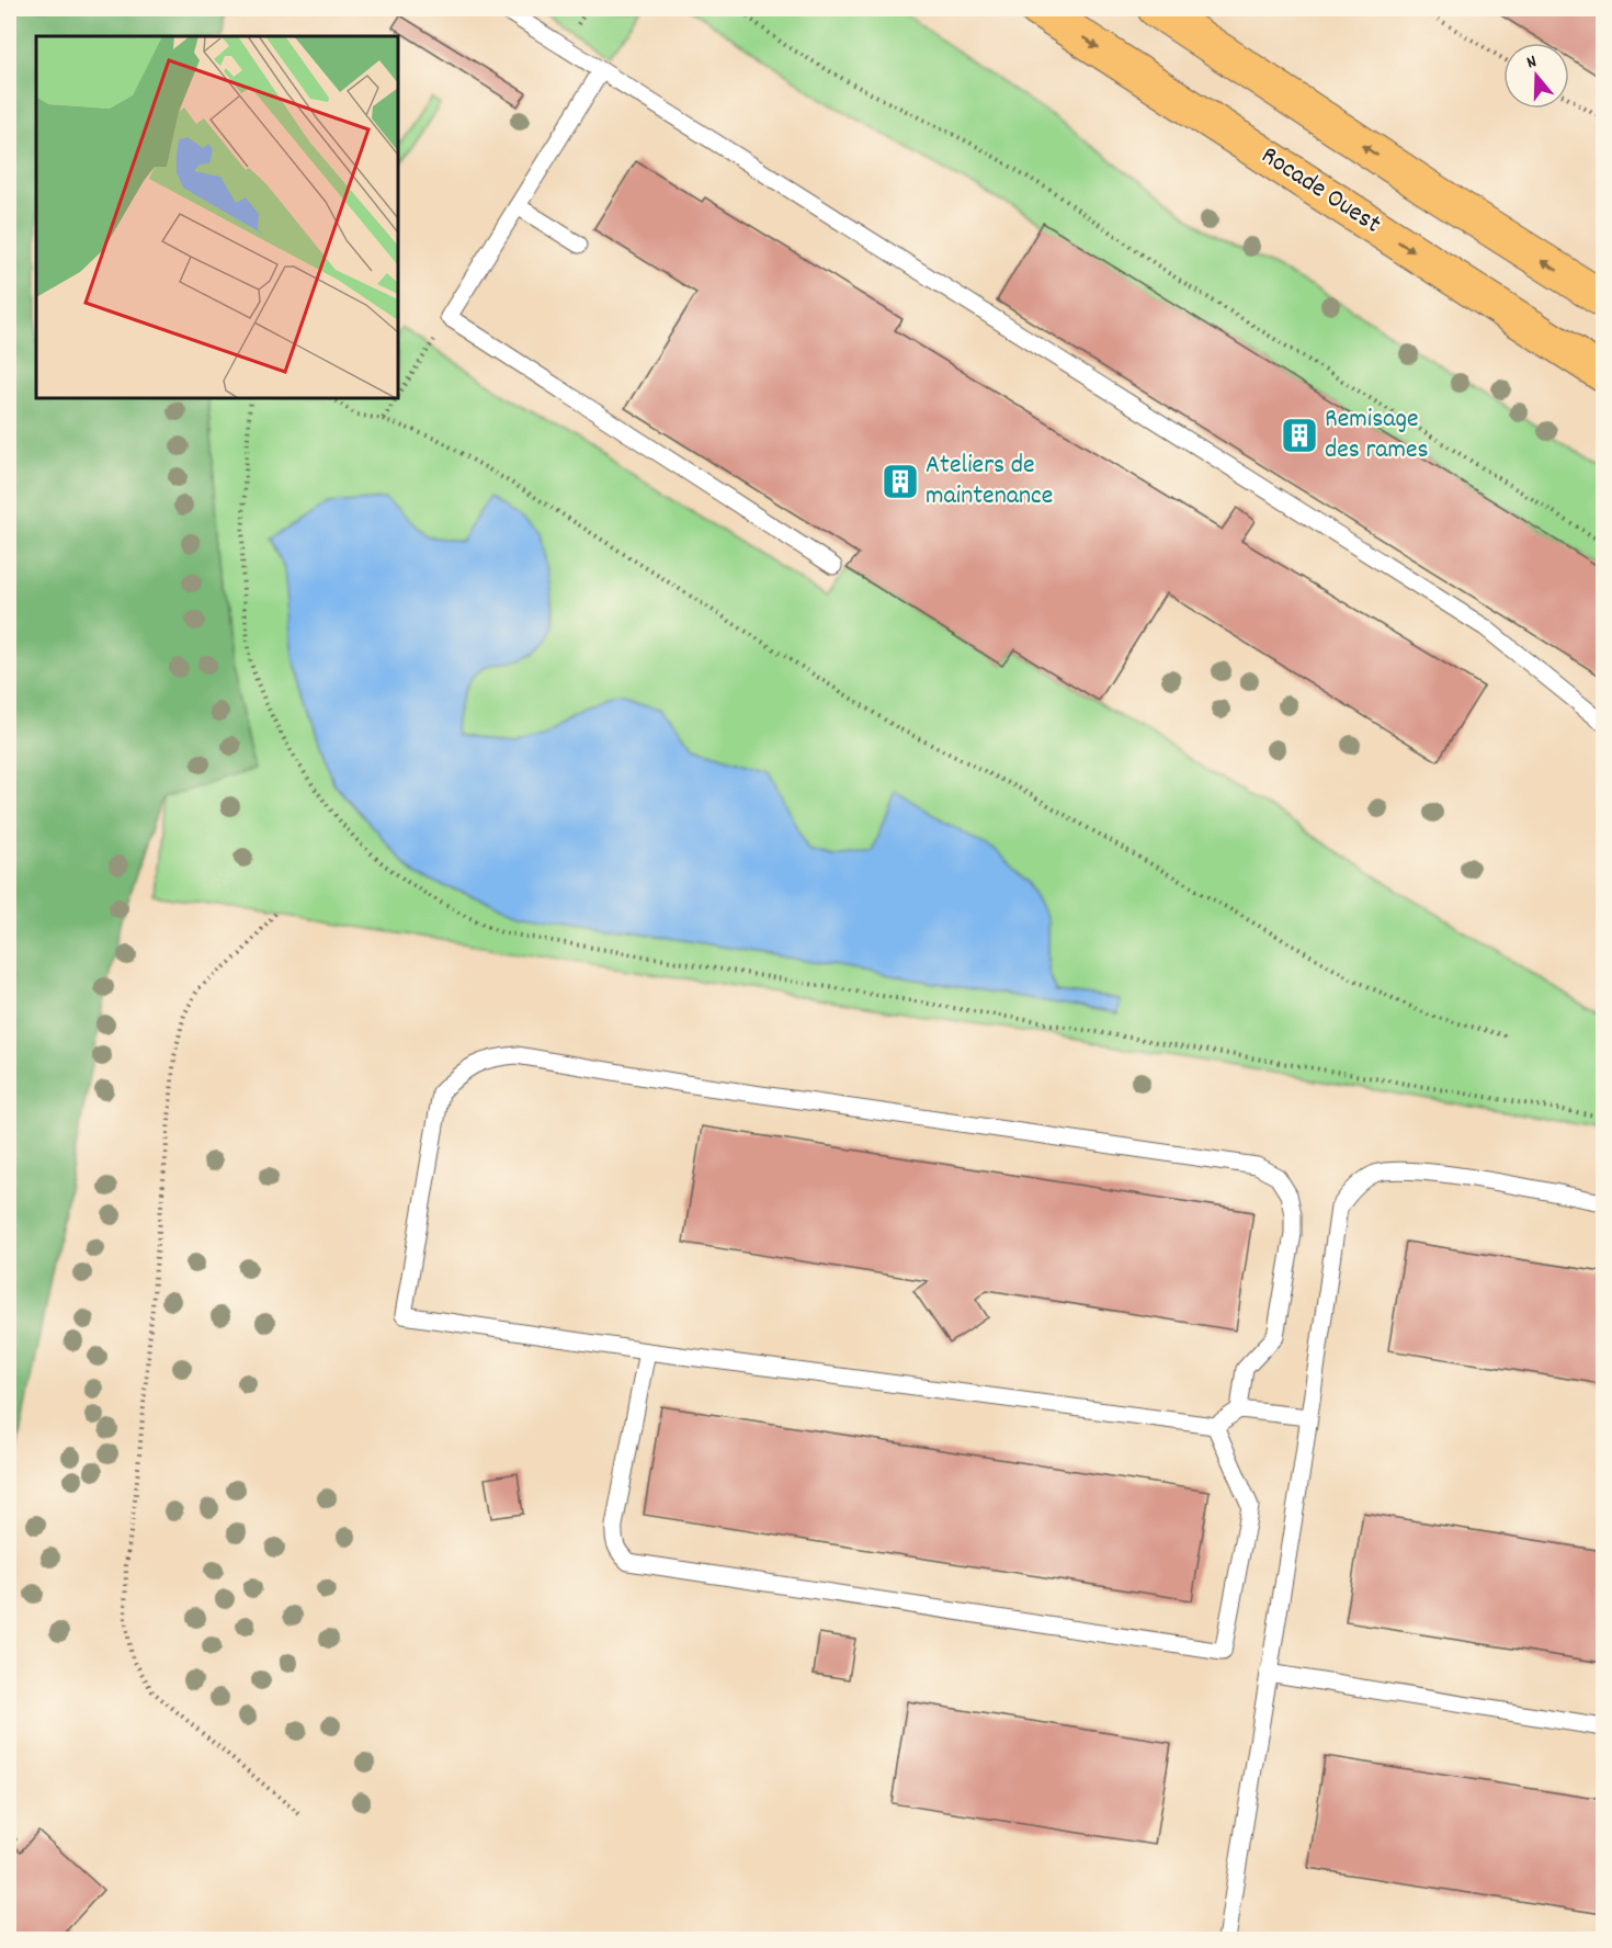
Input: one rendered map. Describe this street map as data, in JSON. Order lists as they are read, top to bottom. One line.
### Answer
{"streets":{"highway":["Rocade Ouest"]},"places":{"building":["Remisage des rames","Ateliers de maintenance"]},"north":"top"}
